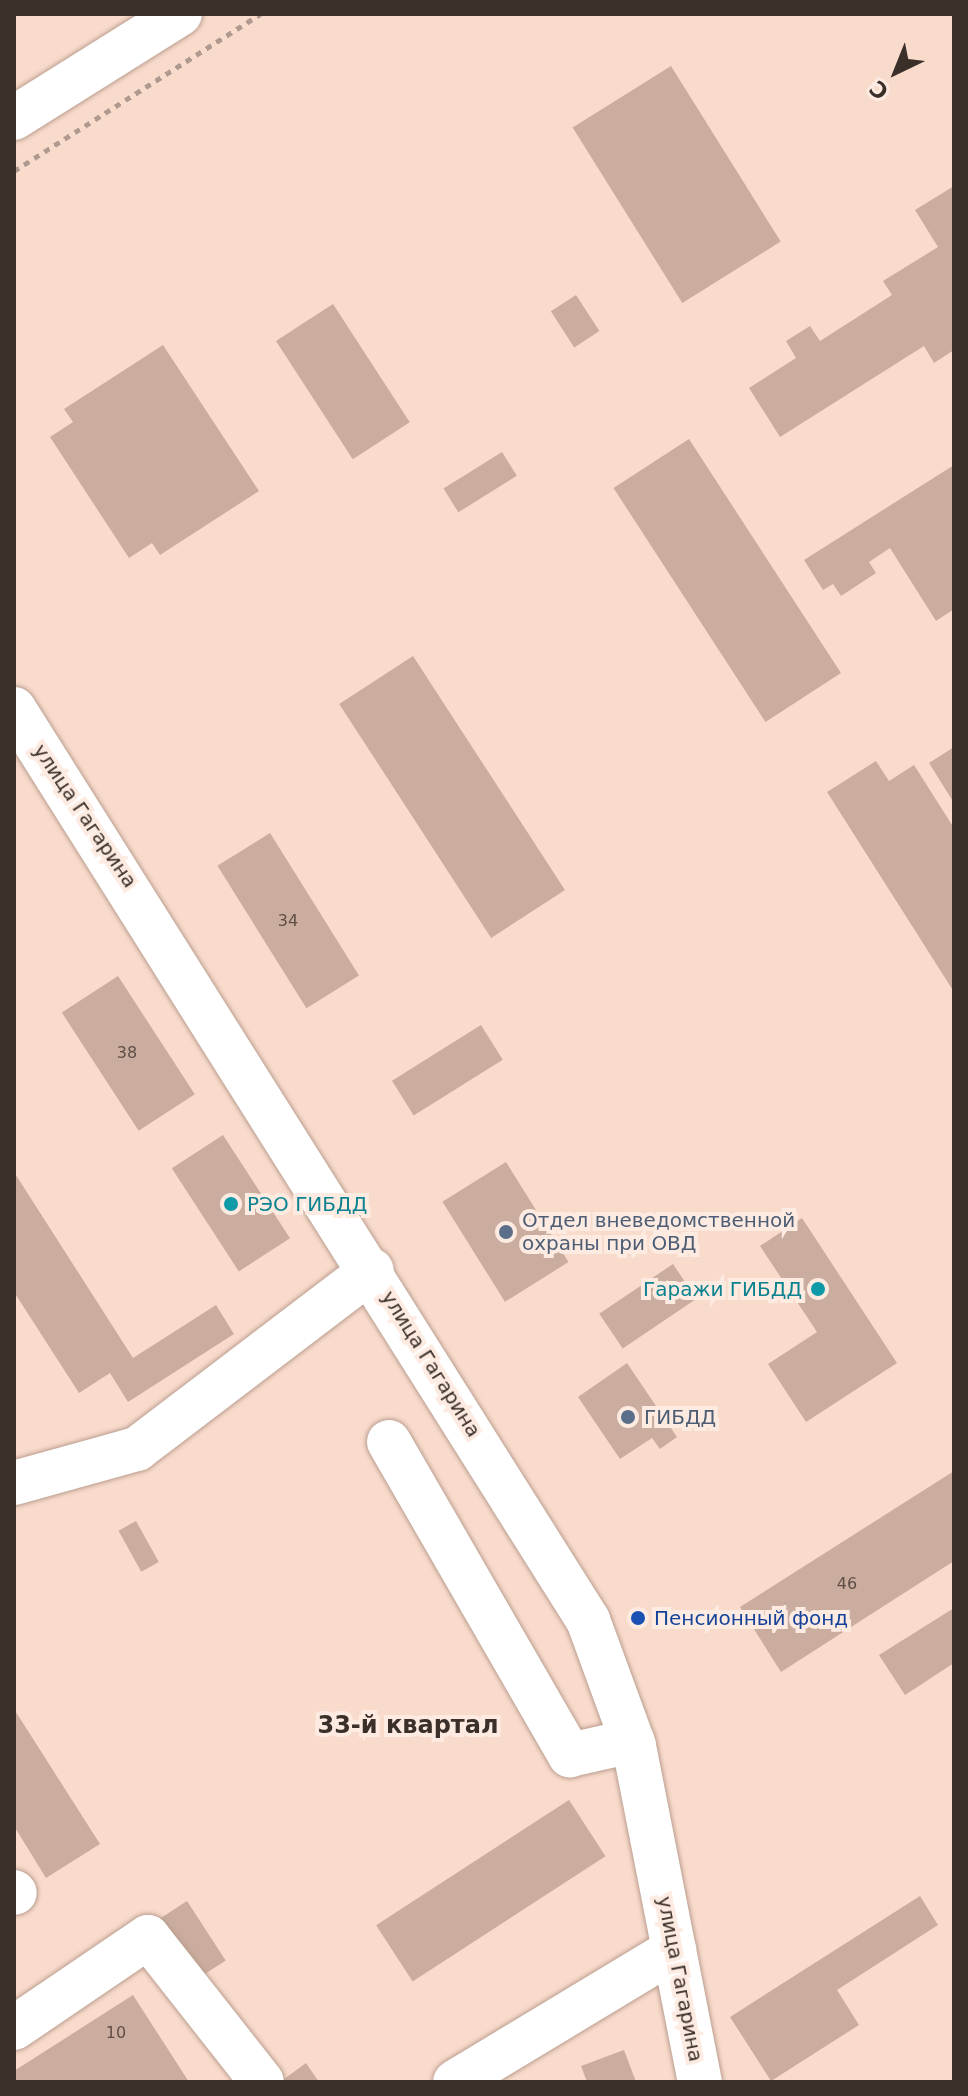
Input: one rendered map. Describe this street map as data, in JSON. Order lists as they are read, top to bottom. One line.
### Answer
{"streets":{"street":["улица Гагарина"]},"districts":["33-й квартал"],"places":["РЭО ГИБДД","Отдел вневедомственной охраны при ОВД","Гаражи ГИБДД","ГИБДД","Пенсионный фонд"],"house_numbers":["34","38","46","10"],"north":"bottom left"}
